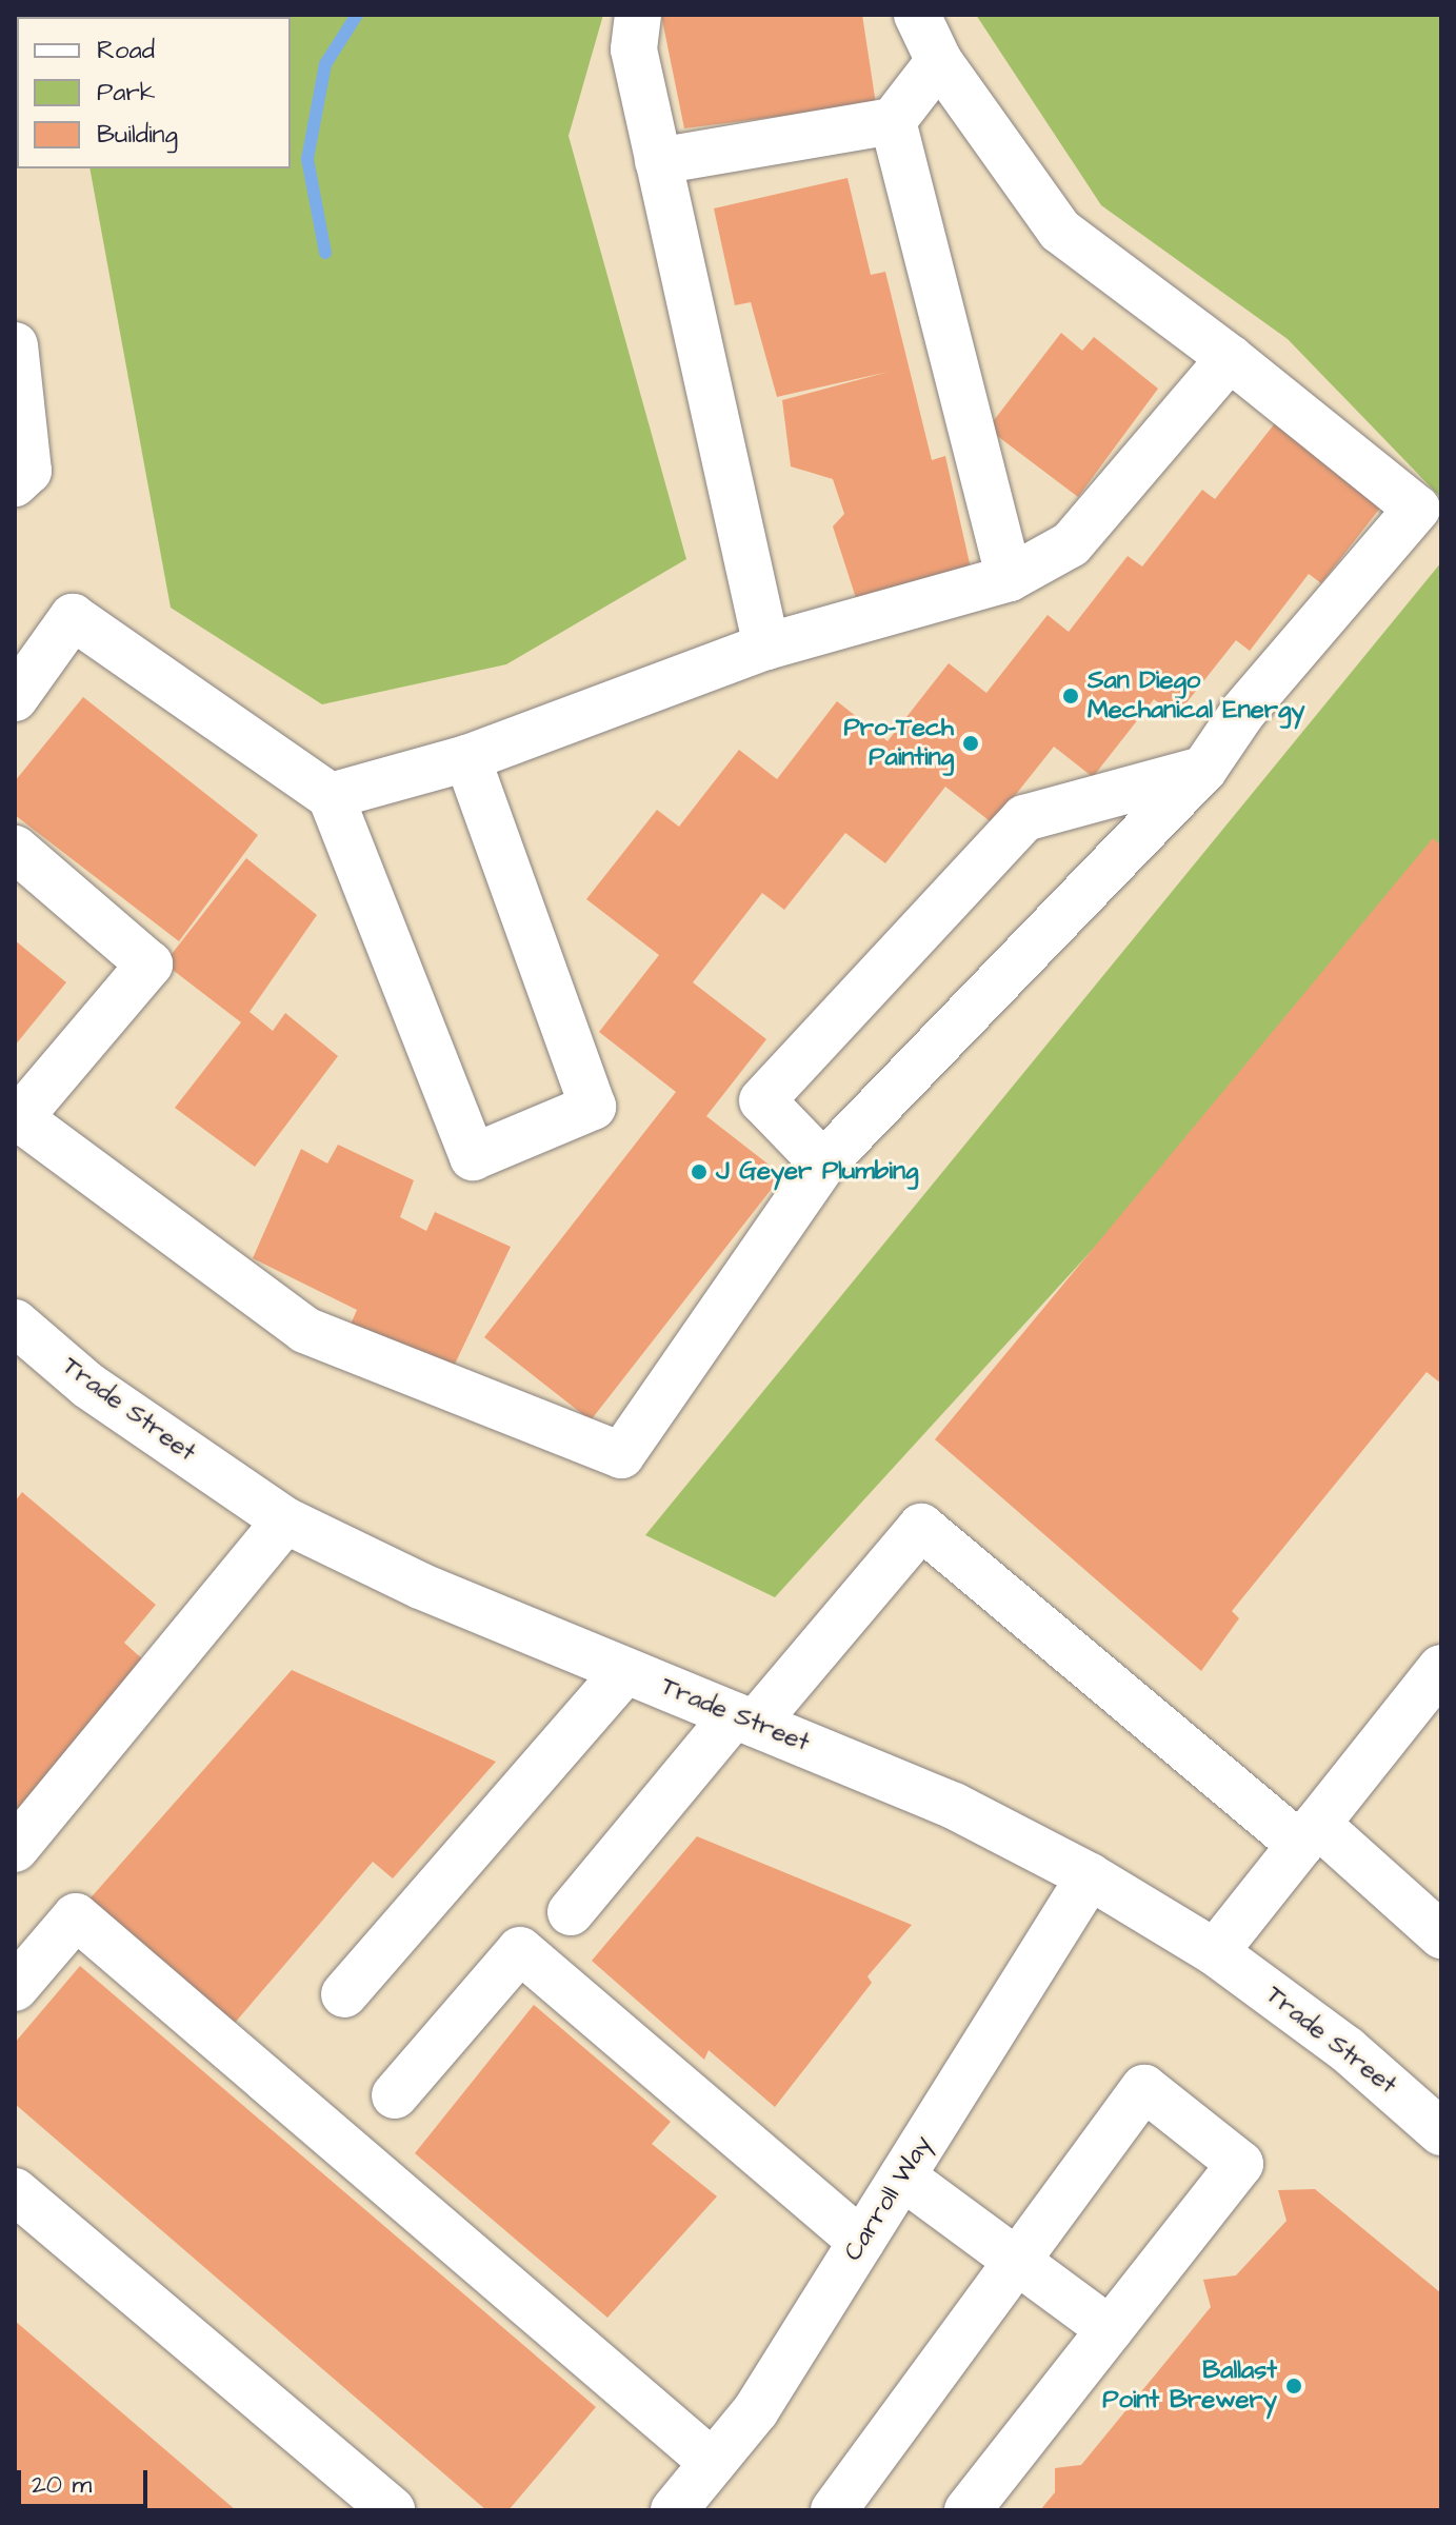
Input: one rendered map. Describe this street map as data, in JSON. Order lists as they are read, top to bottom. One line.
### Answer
{"streets":{"street":["Trade Street","Carroll Way"]},"crossings":[["Trade Street","Carroll Way"]],"places":["San Diego Mechanical Energy","Pro-Tech Painting","J Geyer Plumbing","Ballast Point Brewery"],"legend":["Road","Park","Building"],"scale_bar":"20 m"}
